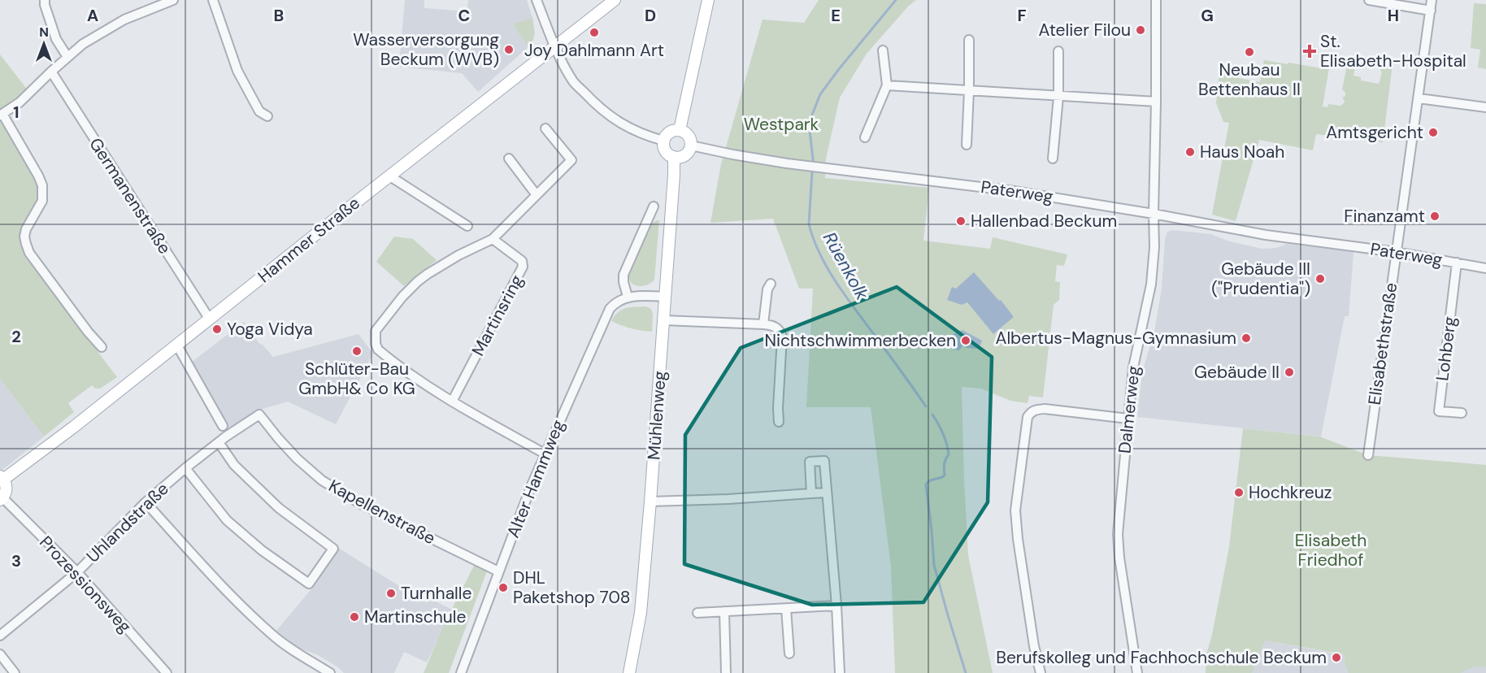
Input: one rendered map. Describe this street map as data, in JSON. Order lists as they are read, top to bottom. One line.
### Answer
{"streets":{"main road":["Hammer Straße","Mühlenweg"],"street":["Paterweg","Germanenstraße","Martinsring","Elisabethstraße","Lohberg","Dalmerweg","Alter Hammweg","Kapellenstraße","Uhlandstraße","Prozessionsweg"]},"crossings":[["Paterweg","Elisabethstraße"],["Paterweg","Lohberg"],["Paterweg","Dalmerweg"],["Paterweg","Mühlenweg"],["Germanenstraße","Hammer Straße"],["Alter Hammweg","Kapellenstraße"],["Kapellenstraße","Uhlandstraße"],["Uhlandstraße","Prozessionsweg"]],"water":["Rüenkolk"],"parks":["Westpark","Elisabeth Friedhof"],"places":{"other":["Atelier Filou","Joy Dahlmann Art","Wasserversorgung Beckum (WVB)","Neubau Bettenhaus II","Amtsgericht","Haus Noah","Finanzamt","Hallenbad Beckum","Gebäude III (\"Prudentia\")","Yoga Vidya","Albertus-Magnus-Gymnasium","Nichtschwimmerbecken","Schlüter-Bau GmbH& Co KG","Gebäude II","Hochkreuz","DHL Paketshop 708","Turnhalle","Martinschule","Berufskolleg und Fachhochschule Beckum"],"health":["St. Elisabeth-Hospital"]},"north":"top","grid":{"columns":["A","B","C","D","E","F","G","H"],"rows":["1","2","3"]}}
